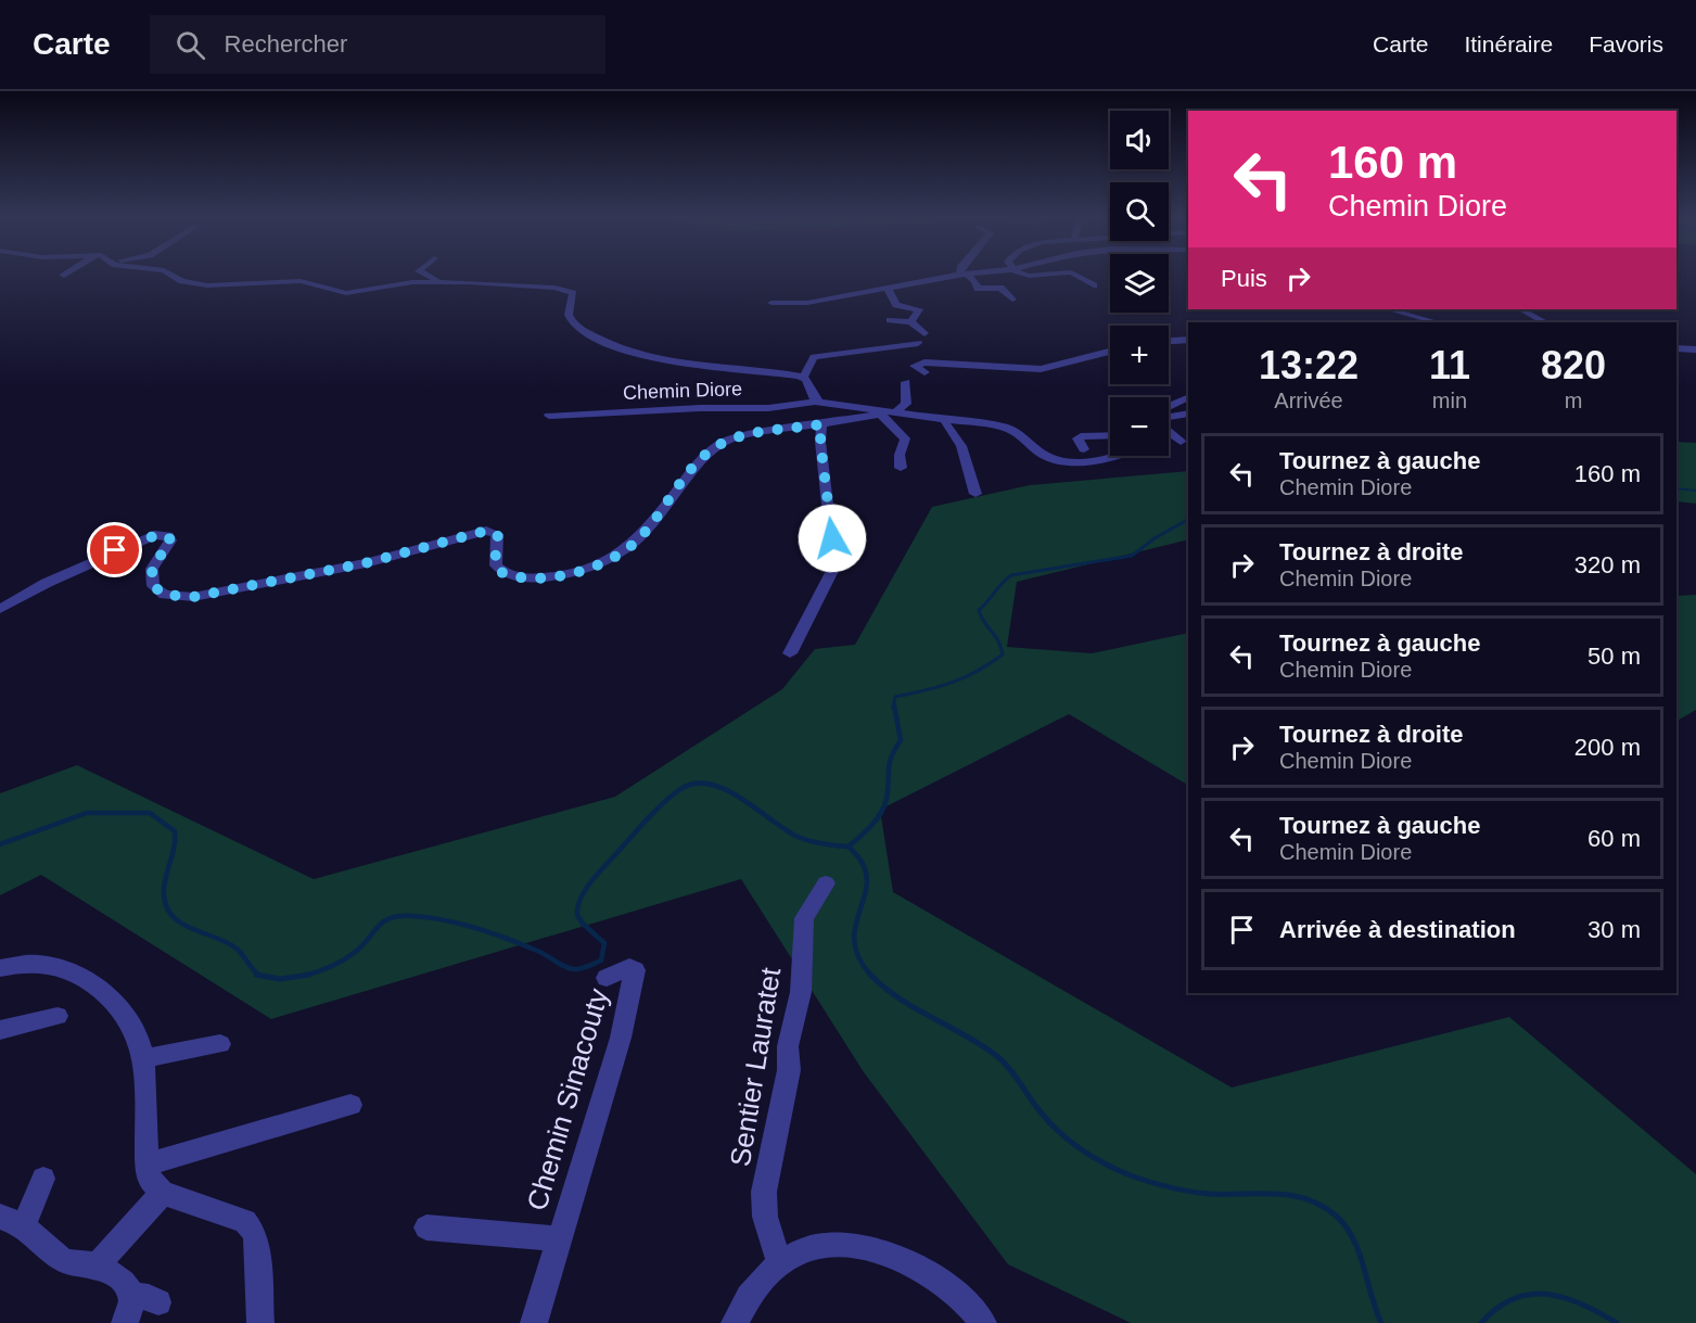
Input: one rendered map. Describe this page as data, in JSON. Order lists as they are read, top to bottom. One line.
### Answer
{"streets":{"street":["Chemin Diore","Sentier Lauratet","Chemin Sinacouty"]},"page":{"header":"Carte","search":"Rechercher","nav":["Carte","Itinéraire","Favoris"],"map_buttons":["+","−"],"turn":["160 m","Chemin Diore"],"then":"Puis","eta":["13:22","Arrivée","11","min","820","m"],"list":[{"name":"Tournez à gauche","note":"Chemin Diore","value":"160 m"},{"name":"Tournez à droite","note":"Chemin Diore","value":"320 m"},{"name":"Tournez à gauche","note":"Chemin Diore","value":"50 m"},{"name":"Tournez à droite","note":"Chemin Diore","value":"200 m"},{"name":"Tournez à gauche","note":"Chemin Diore","value":"60 m"},{"name":"Arrivée à destination","value":"30 m"}]}}
